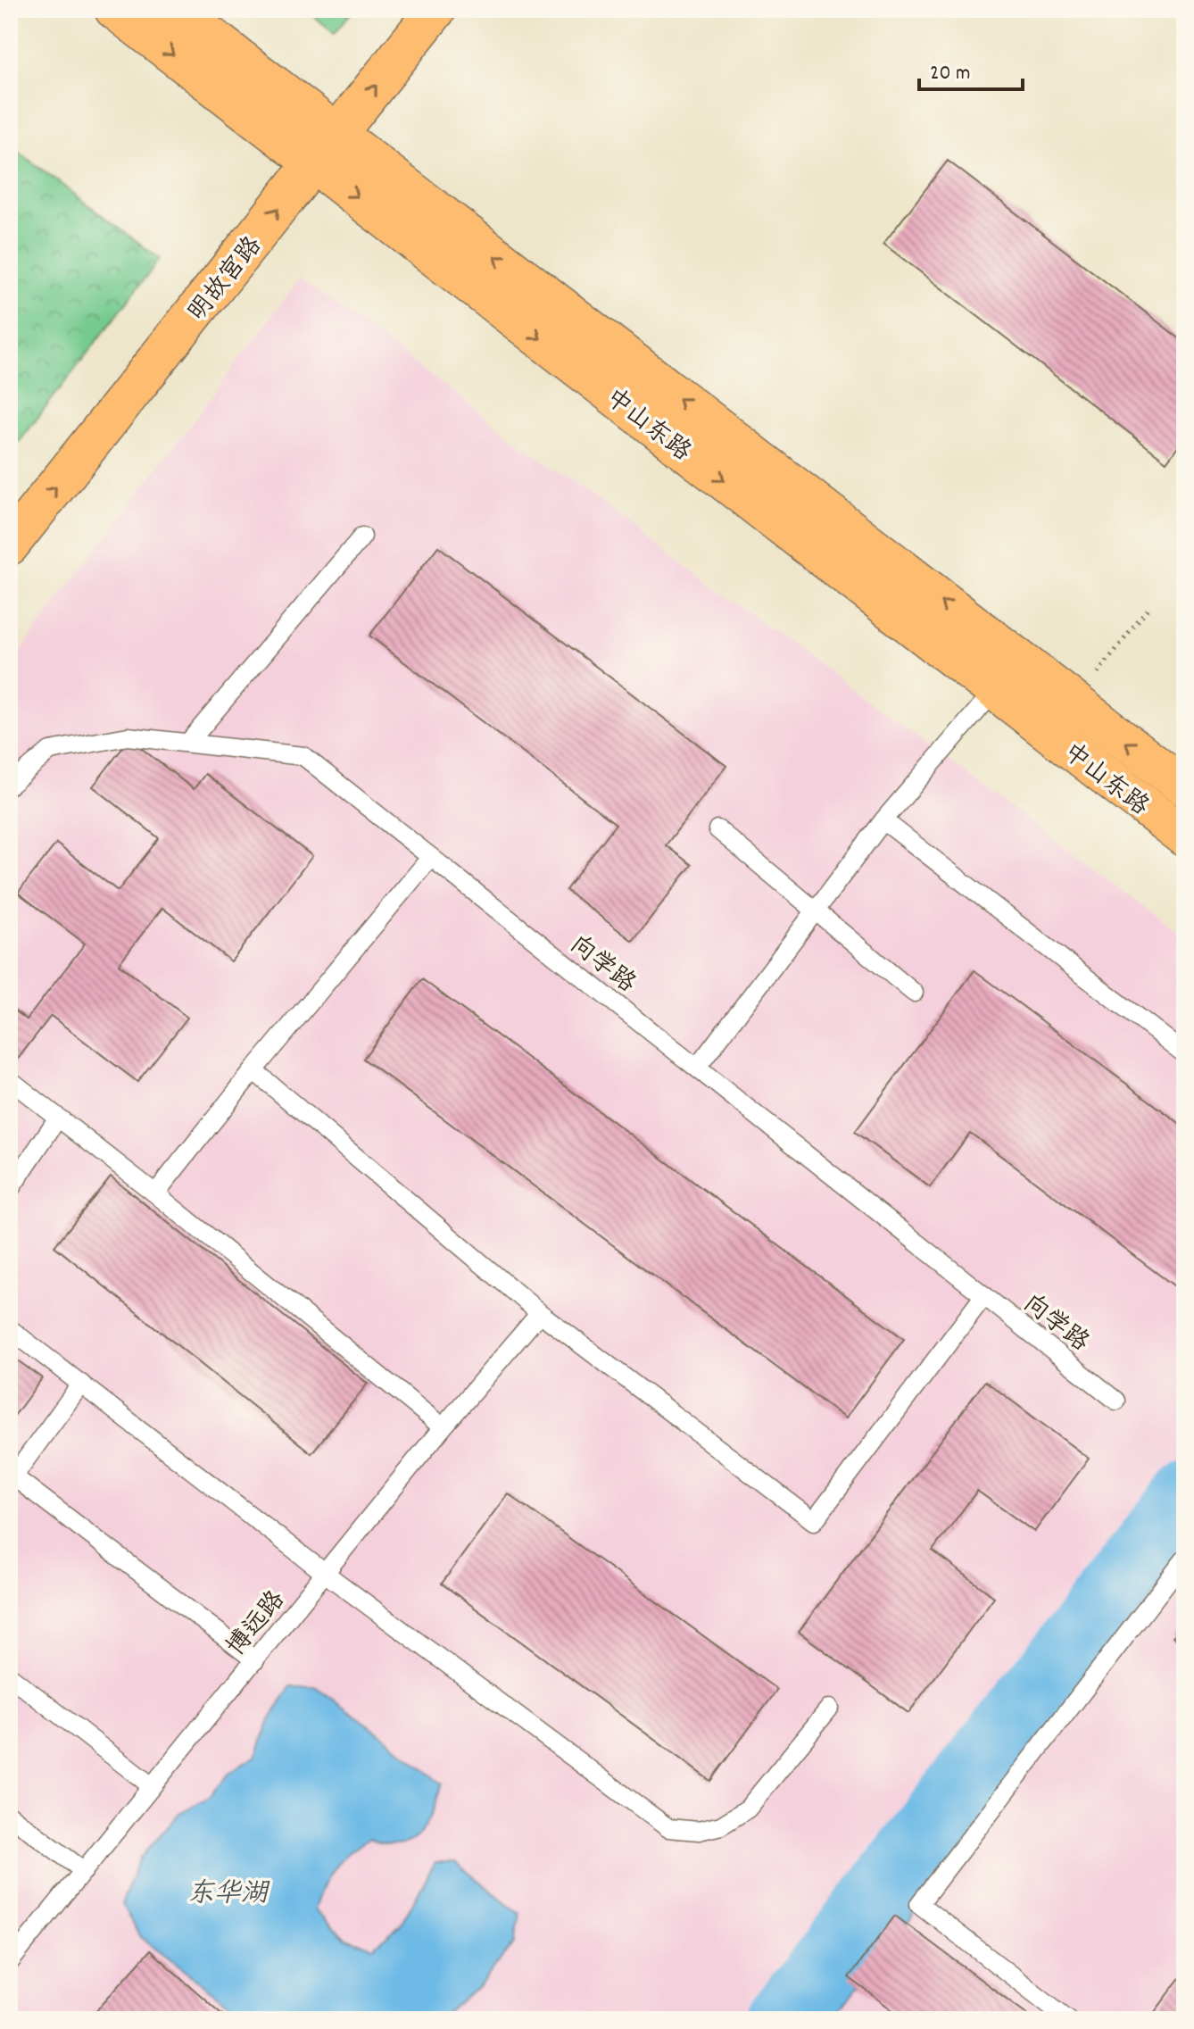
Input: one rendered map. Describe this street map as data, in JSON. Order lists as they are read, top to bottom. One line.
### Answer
{"streets":{"main road":["明故宫路","中山东路"],"lane":["向学路","博远路"]},"crossings":[["明故宫路","中山东路"]],"one_way":["明故宫路"],"water":["东华湖"],"scale_bar":"20 m"}
